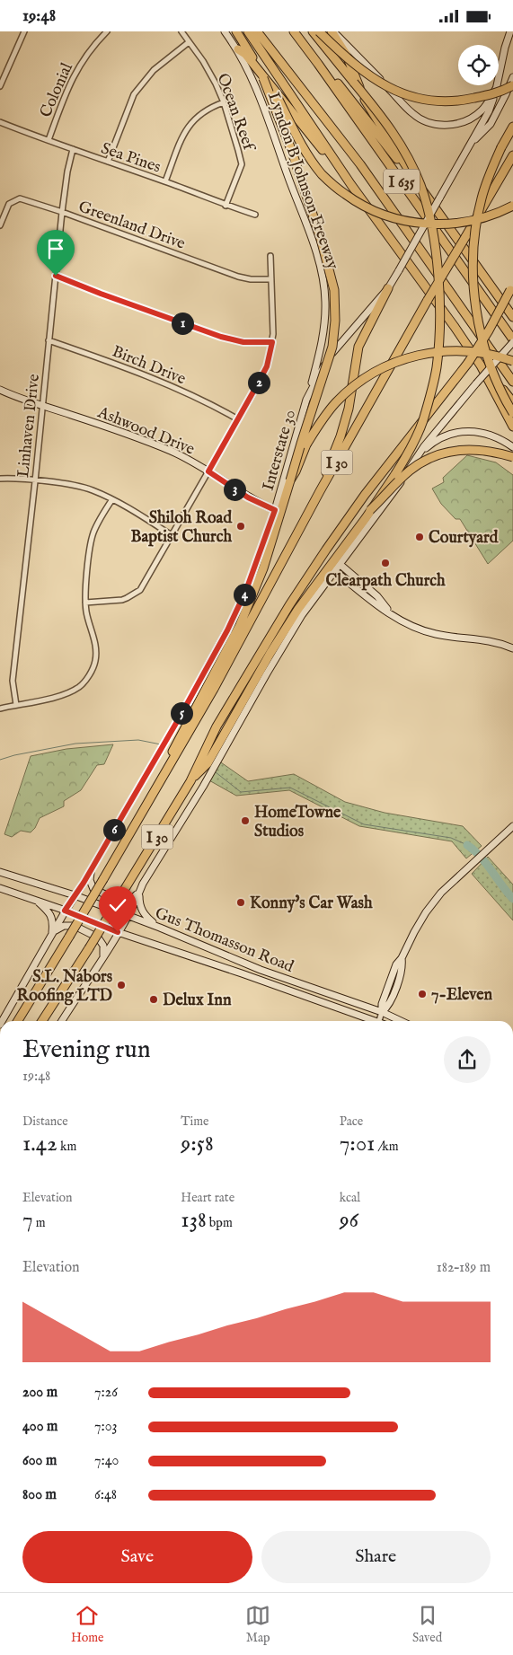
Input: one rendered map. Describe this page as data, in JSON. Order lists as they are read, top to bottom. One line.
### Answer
{"streets":{"highway":["Lyndon B Johnson Freeway","I 635","I 30"],"main road":["Ashwood Drive","Interstate 30","Gus Thomasson Road"],"street":["Colonial","Ocean Reef","Sea Pines","Greenland Drive","Birch Drive","Linhaven Drive"]},"crossings":[["Colonial","Sea Pines"],["Ocean Reef","Sea Pines"],["Sea Pines","Linhaven Drive"],["Lyndon B Johnson Freeway","Interstate 30"],["Greenland Drive","Linhaven Drive"],["Birch Drive","Linhaven Drive"],["Linhaven Drive","Ashwood Drive"],["Ashwood Drive","Interstate 30"],["Interstate 30","Gus Thomasson Road"]],"places":["Shiloh Road Baptist Church","Courtyard","Clearpath Church","HomeTowne Studios","Konny's Car Wash","S.L. Nabors Roofing LTD","7-Eleven","Delux Inn"],"page":{"status":"19:48","pins":["1","2","3","4","5","6"],"heading":["Evening run","19:48"],"stats":[["Distance","1.42 km"],["Time","9:58"],["Pace","7:01 /km"],["Elevation","7 m"],["Heart rate","138 bpm"],["kcal","96"]],"chart":["Elevation","182–189 m"],"list":[{"name":"200 m","note":"7:26"},{"name":"400 m","note":"7:03"},{"name":"600 m","note":"7:40"},{"name":"800 m","note":"6:48"}],"buttons":["Save","Share"],"tabs":["Home","Map","Saved"]}}
